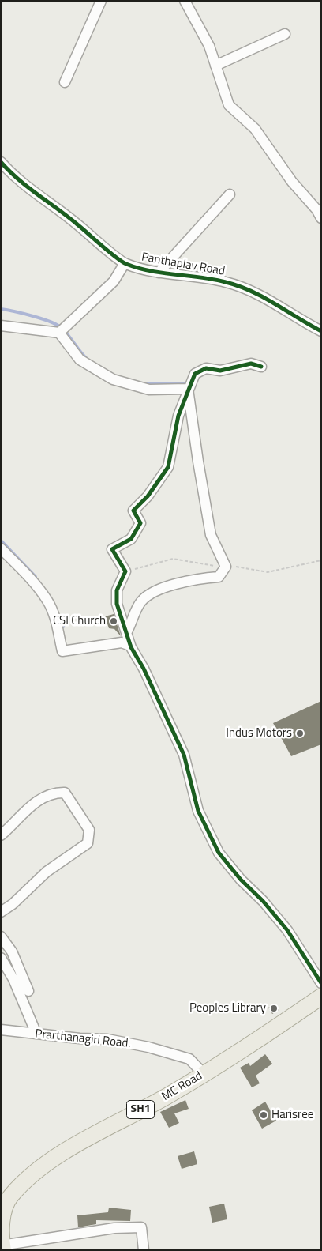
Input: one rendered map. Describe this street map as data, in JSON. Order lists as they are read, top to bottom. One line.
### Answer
{"streets":{"main road":["MC Road","SH1"],"street":["Panthaplav Road","Prarthanagiri Road."]},"crossings":[["Prarthanagiri Road.","MC Road"]],"places":["CSI Church","Indus Motors","Peoples Library","Harisree"]}
